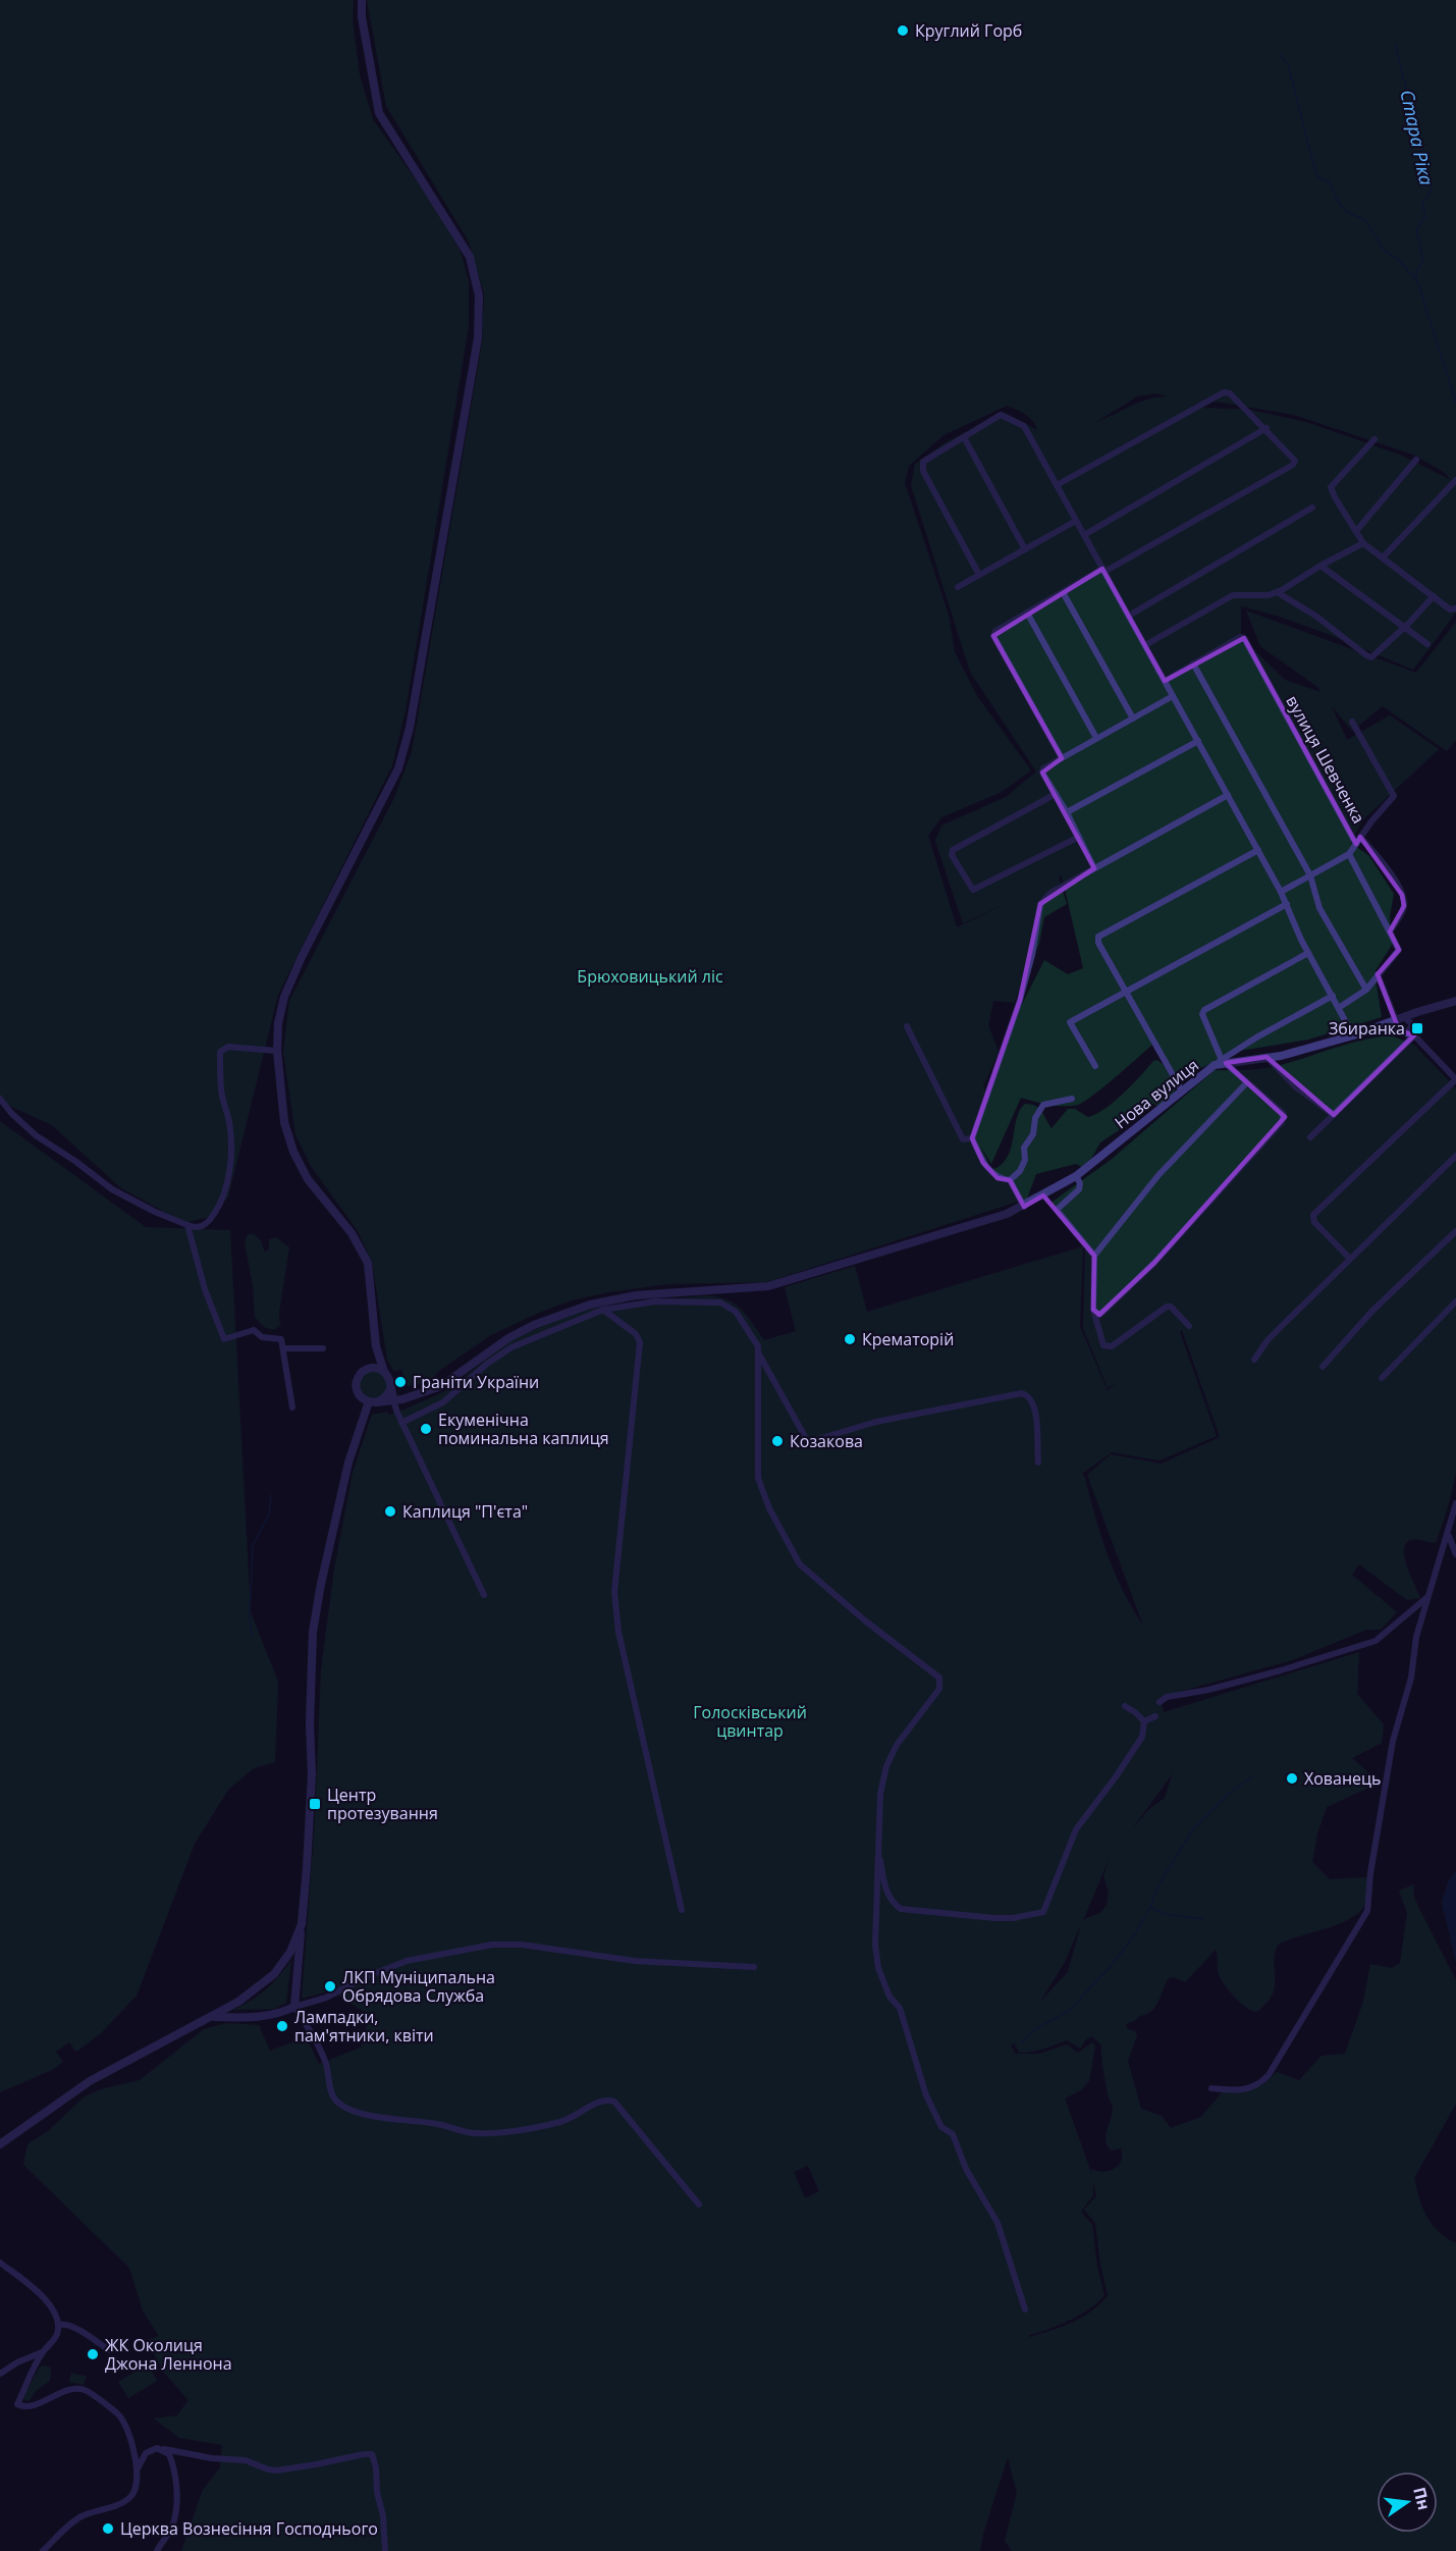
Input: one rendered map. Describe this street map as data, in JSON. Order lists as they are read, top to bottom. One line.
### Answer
{"streets":{"street":["вулиця Шевченка","Нова вулиця"]},"water":["Стара Ріка"],"parks":["Брюховицький ліс","Голосківський цвинтар"],"places":{"other":["Круглий Горб","Крематорій","Граніти України","Екуменічна поминальна каплиця","Козакова","Каплиця \"П'єта\"","Хованець","ЛКП Муніципальна Обрядова Служба","Лампадки, пам'ятники, квіти","ЖК Околиця Джона Леннона","Церква Вознесіння Господнього"],"transit":["Збиранка","Центр протезування"]},"north":"right"}
